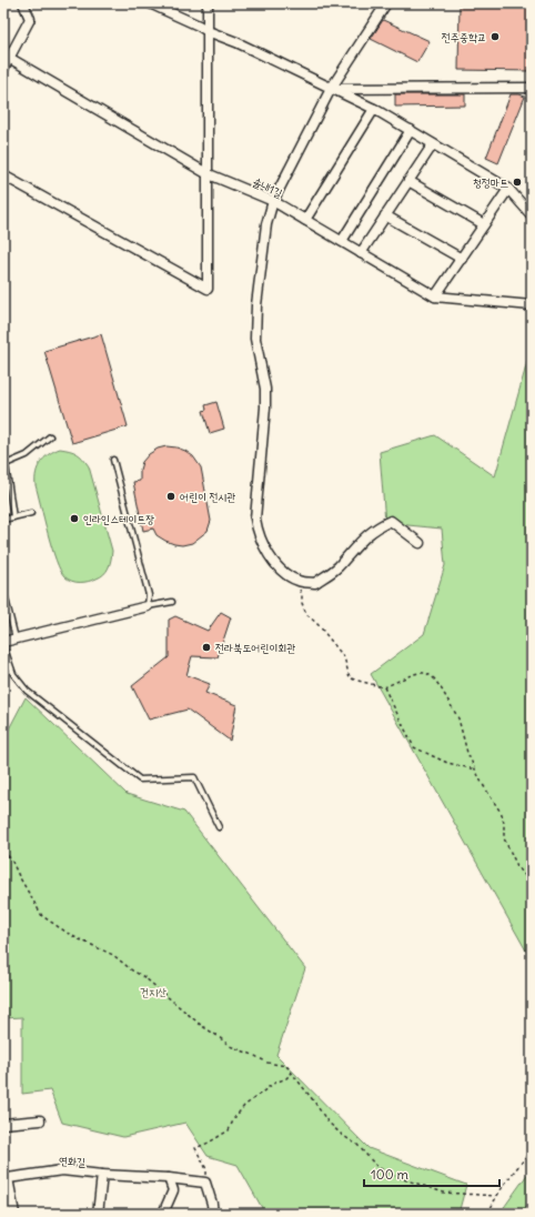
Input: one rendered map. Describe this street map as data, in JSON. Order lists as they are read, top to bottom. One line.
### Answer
{"streets":{"street":["솔내1길","연화길"]},"parks":["건지산"],"places":["전주중학교","청정마트","어린이 전시관","인라인스테이트장","전라북도어린이회관"],"scale_bar":"100 m"}
